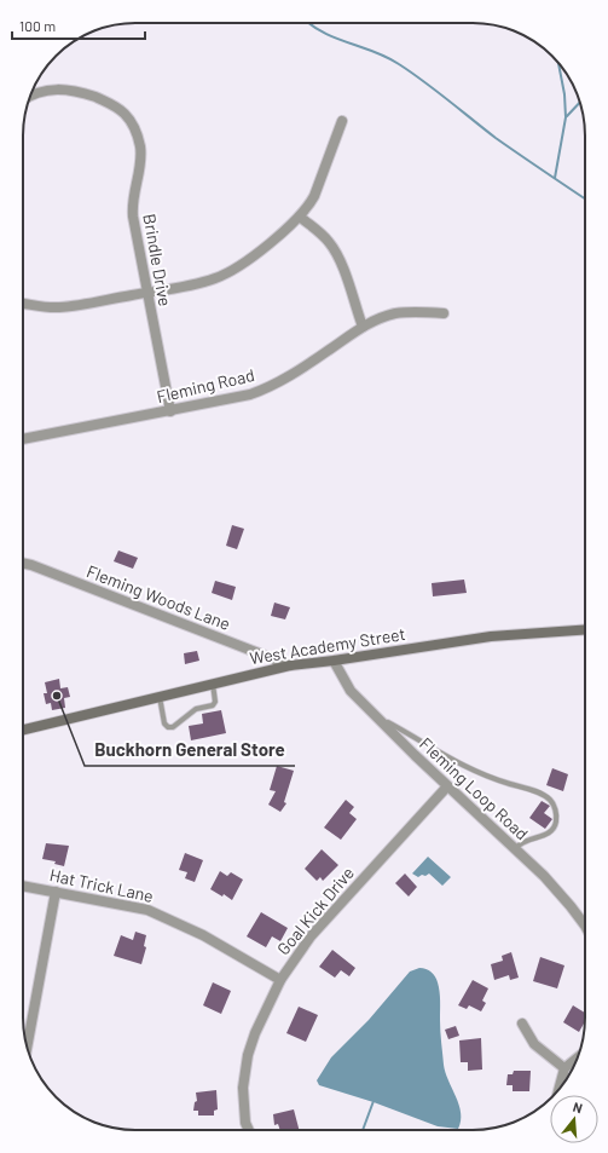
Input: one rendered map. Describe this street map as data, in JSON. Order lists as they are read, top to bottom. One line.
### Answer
{"streets":{"main road":["West Academy Street"],"street":["Brindle Drive","Fleming Road","Fleming Woods Lane","Fleming Loop Road","Hat Trick Lane","Goal Kick Drive"]},"crossings":[["Brindle Drive","Fleming Road"],["Fleming Woods Lane","West Academy Street"],["West Academy Street","Fleming Loop Road"],["Fleming Loop Road","Goal Kick Drive"],["Hat Trick Lane","Goal Kick Drive"]],"places":["Buckhorn General Store"],"scale_bar":"100 m","north":"top"}
